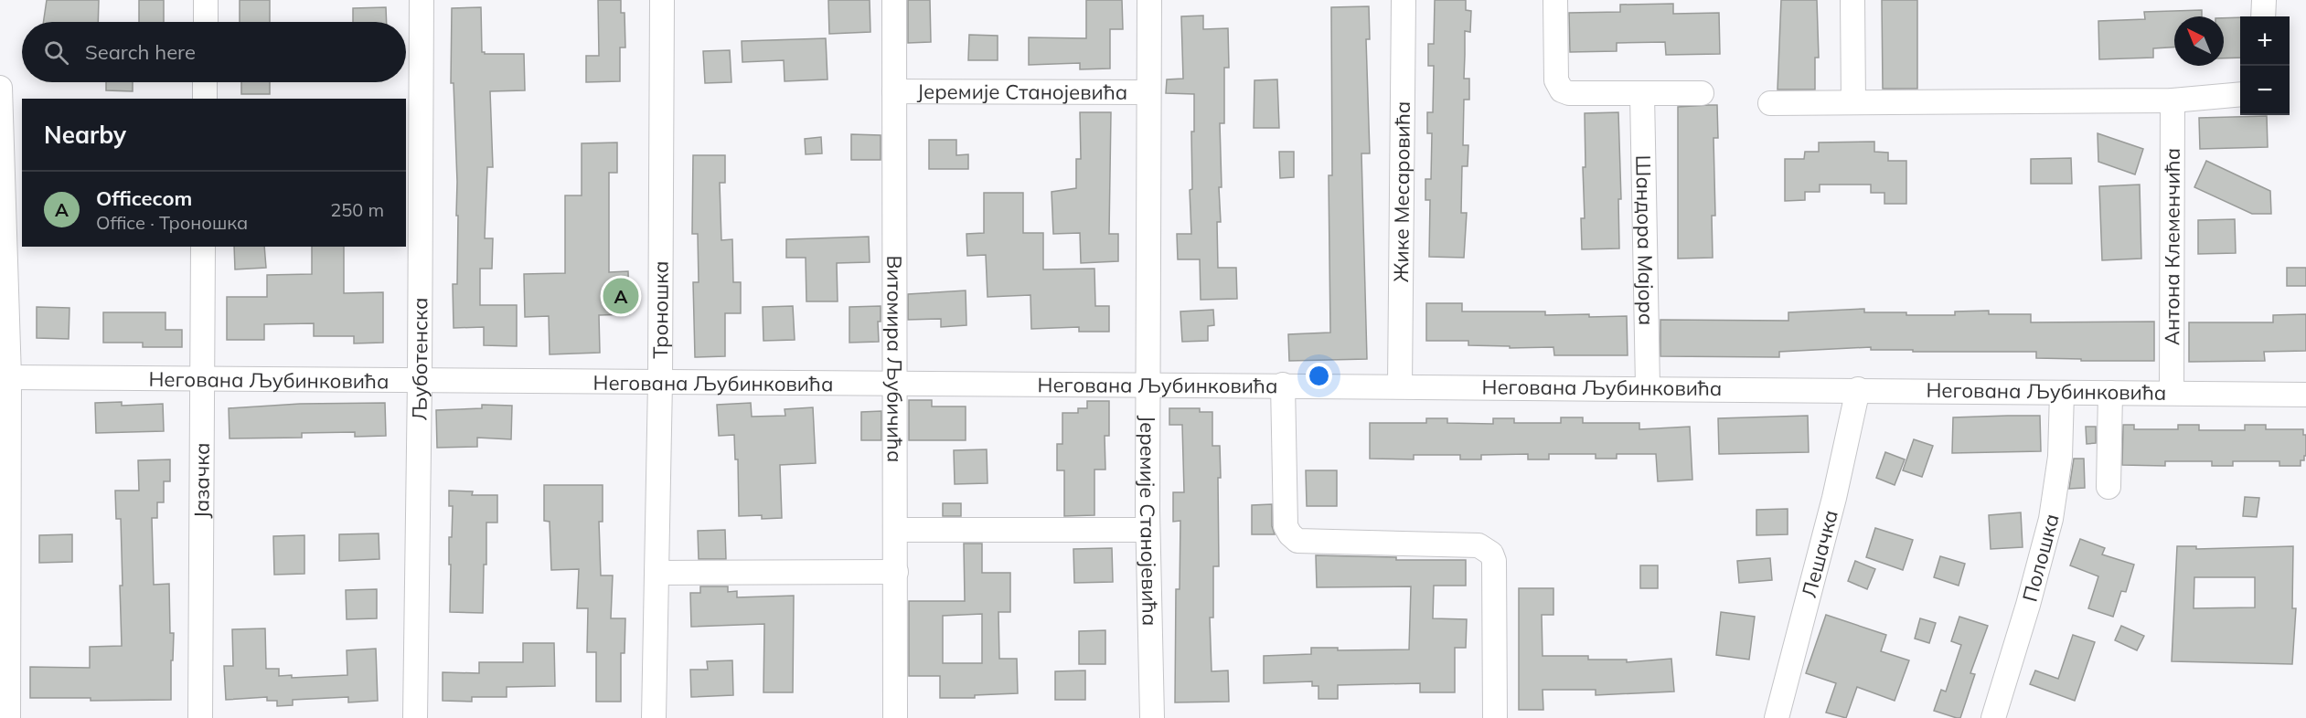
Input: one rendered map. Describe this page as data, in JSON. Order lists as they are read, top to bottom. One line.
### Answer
{"streets":{"street":["Јеремије Станојевића","Жике Месаровића","Шандора Мајора","Антона Клеменчића","Троношка","Љуботенска","Витомира Љубичића","Негована Љубинковића","Јазачка","Лешачка","Полошка"]},"crossings":[["Јеремије Станојевића","Витомира Љубичића"],["Јеремије Станојевића","Негована Љубинковића"],["Жике Месаровића","Негована Љубинковића"],["Шандора Мајора","Негована Љубинковића"],["Антона Клеменчића","Негована Љубинковића"],["Троношка","Негована Љубинковића"],["Љуботенска","Негована Љубинковића"],["Витомира Љубичића","Негована Љубинковића"],["Негована Љубинковића","Јазачка"],["Негована Љубинковића","Лешачка"],["Негована Љубинковића","Полошка"]],"north":"top left","page":{"map_buttons":["+","−"],"search":"Search here","heading":"Nearby","list":[{"mark":"A","name":"Officecom","note":"Office · Троношка","value":"250 m"}],"pins":"A"}}
